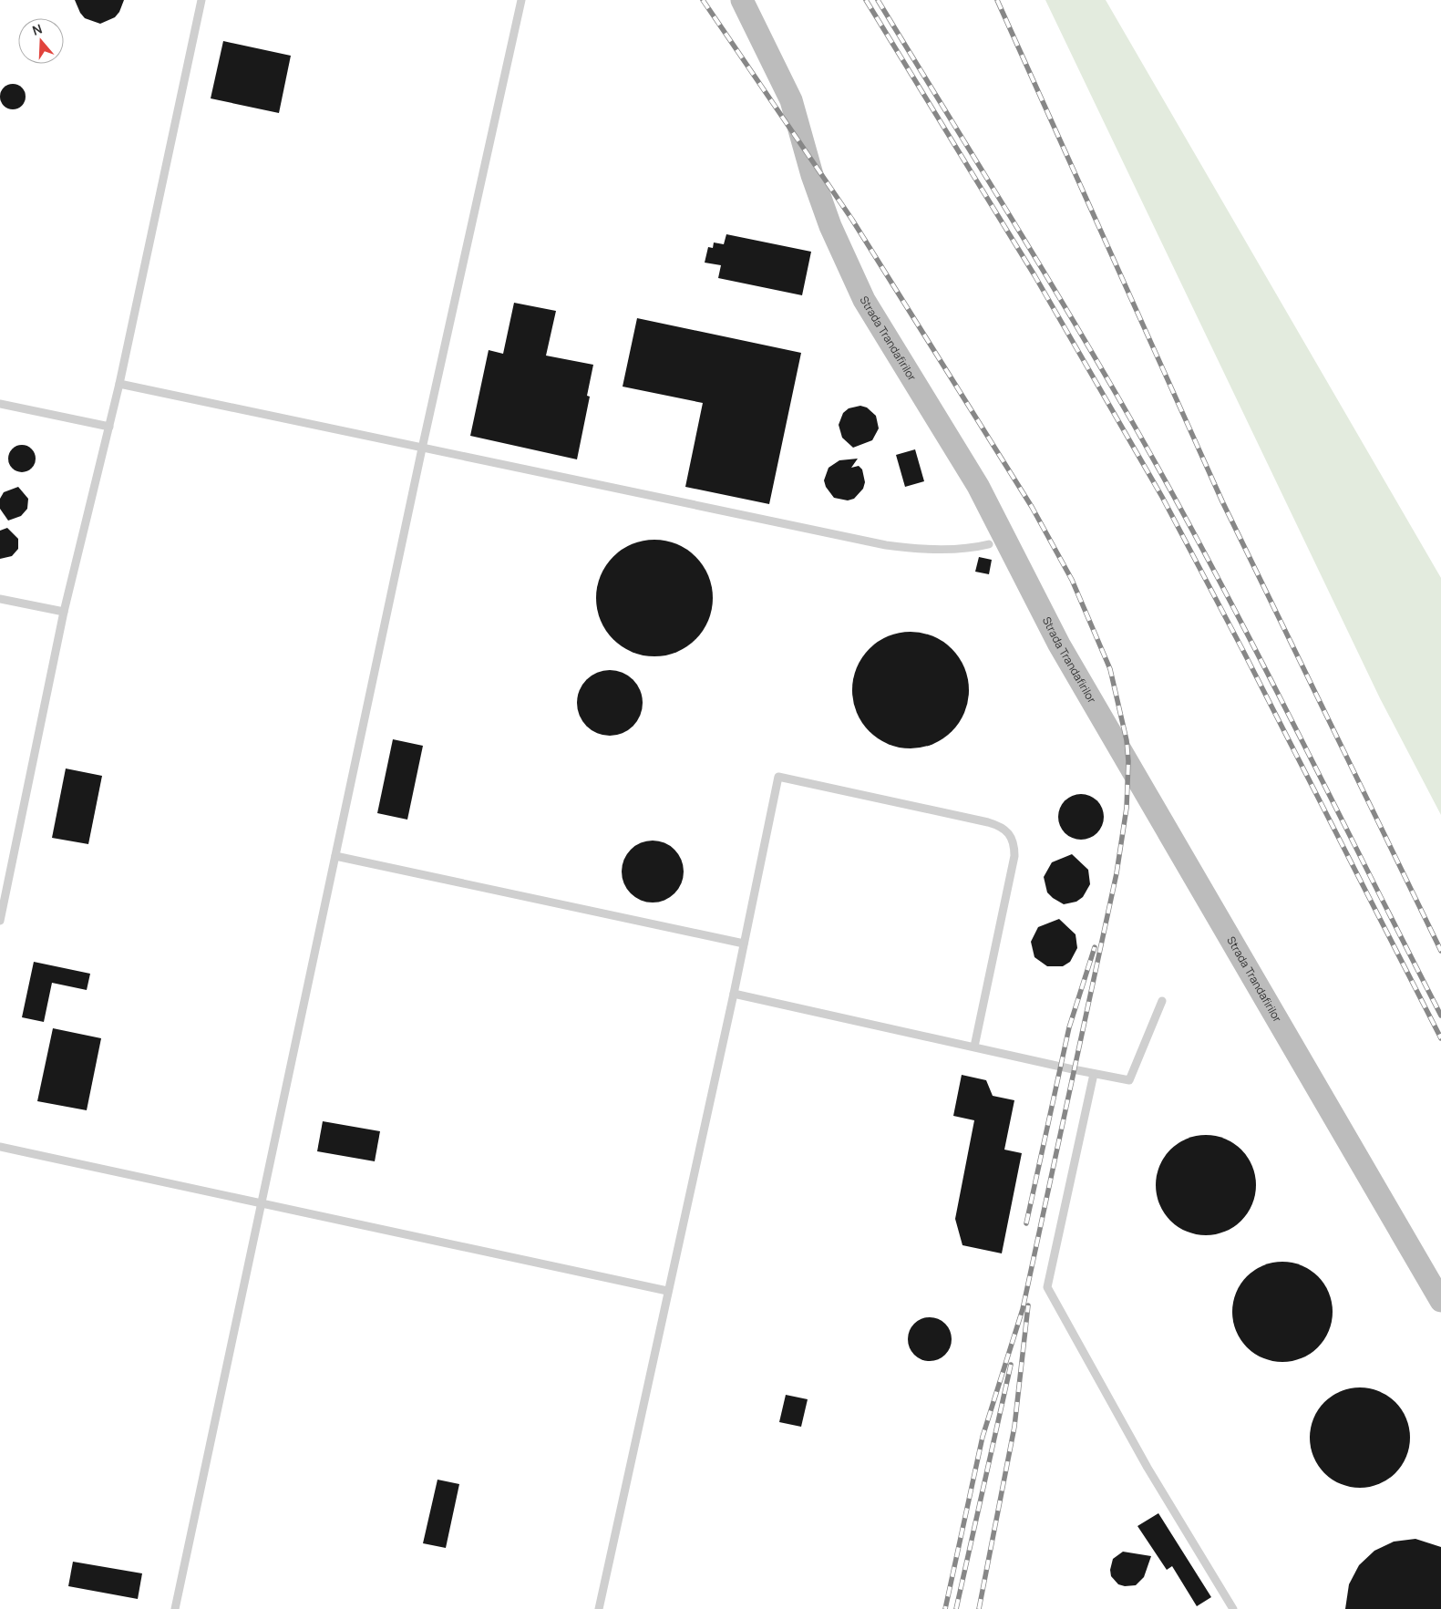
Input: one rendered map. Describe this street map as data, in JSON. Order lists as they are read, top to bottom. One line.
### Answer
{"streets":{"main road":["Strada Trandafirilor"]},"north":"top"}
